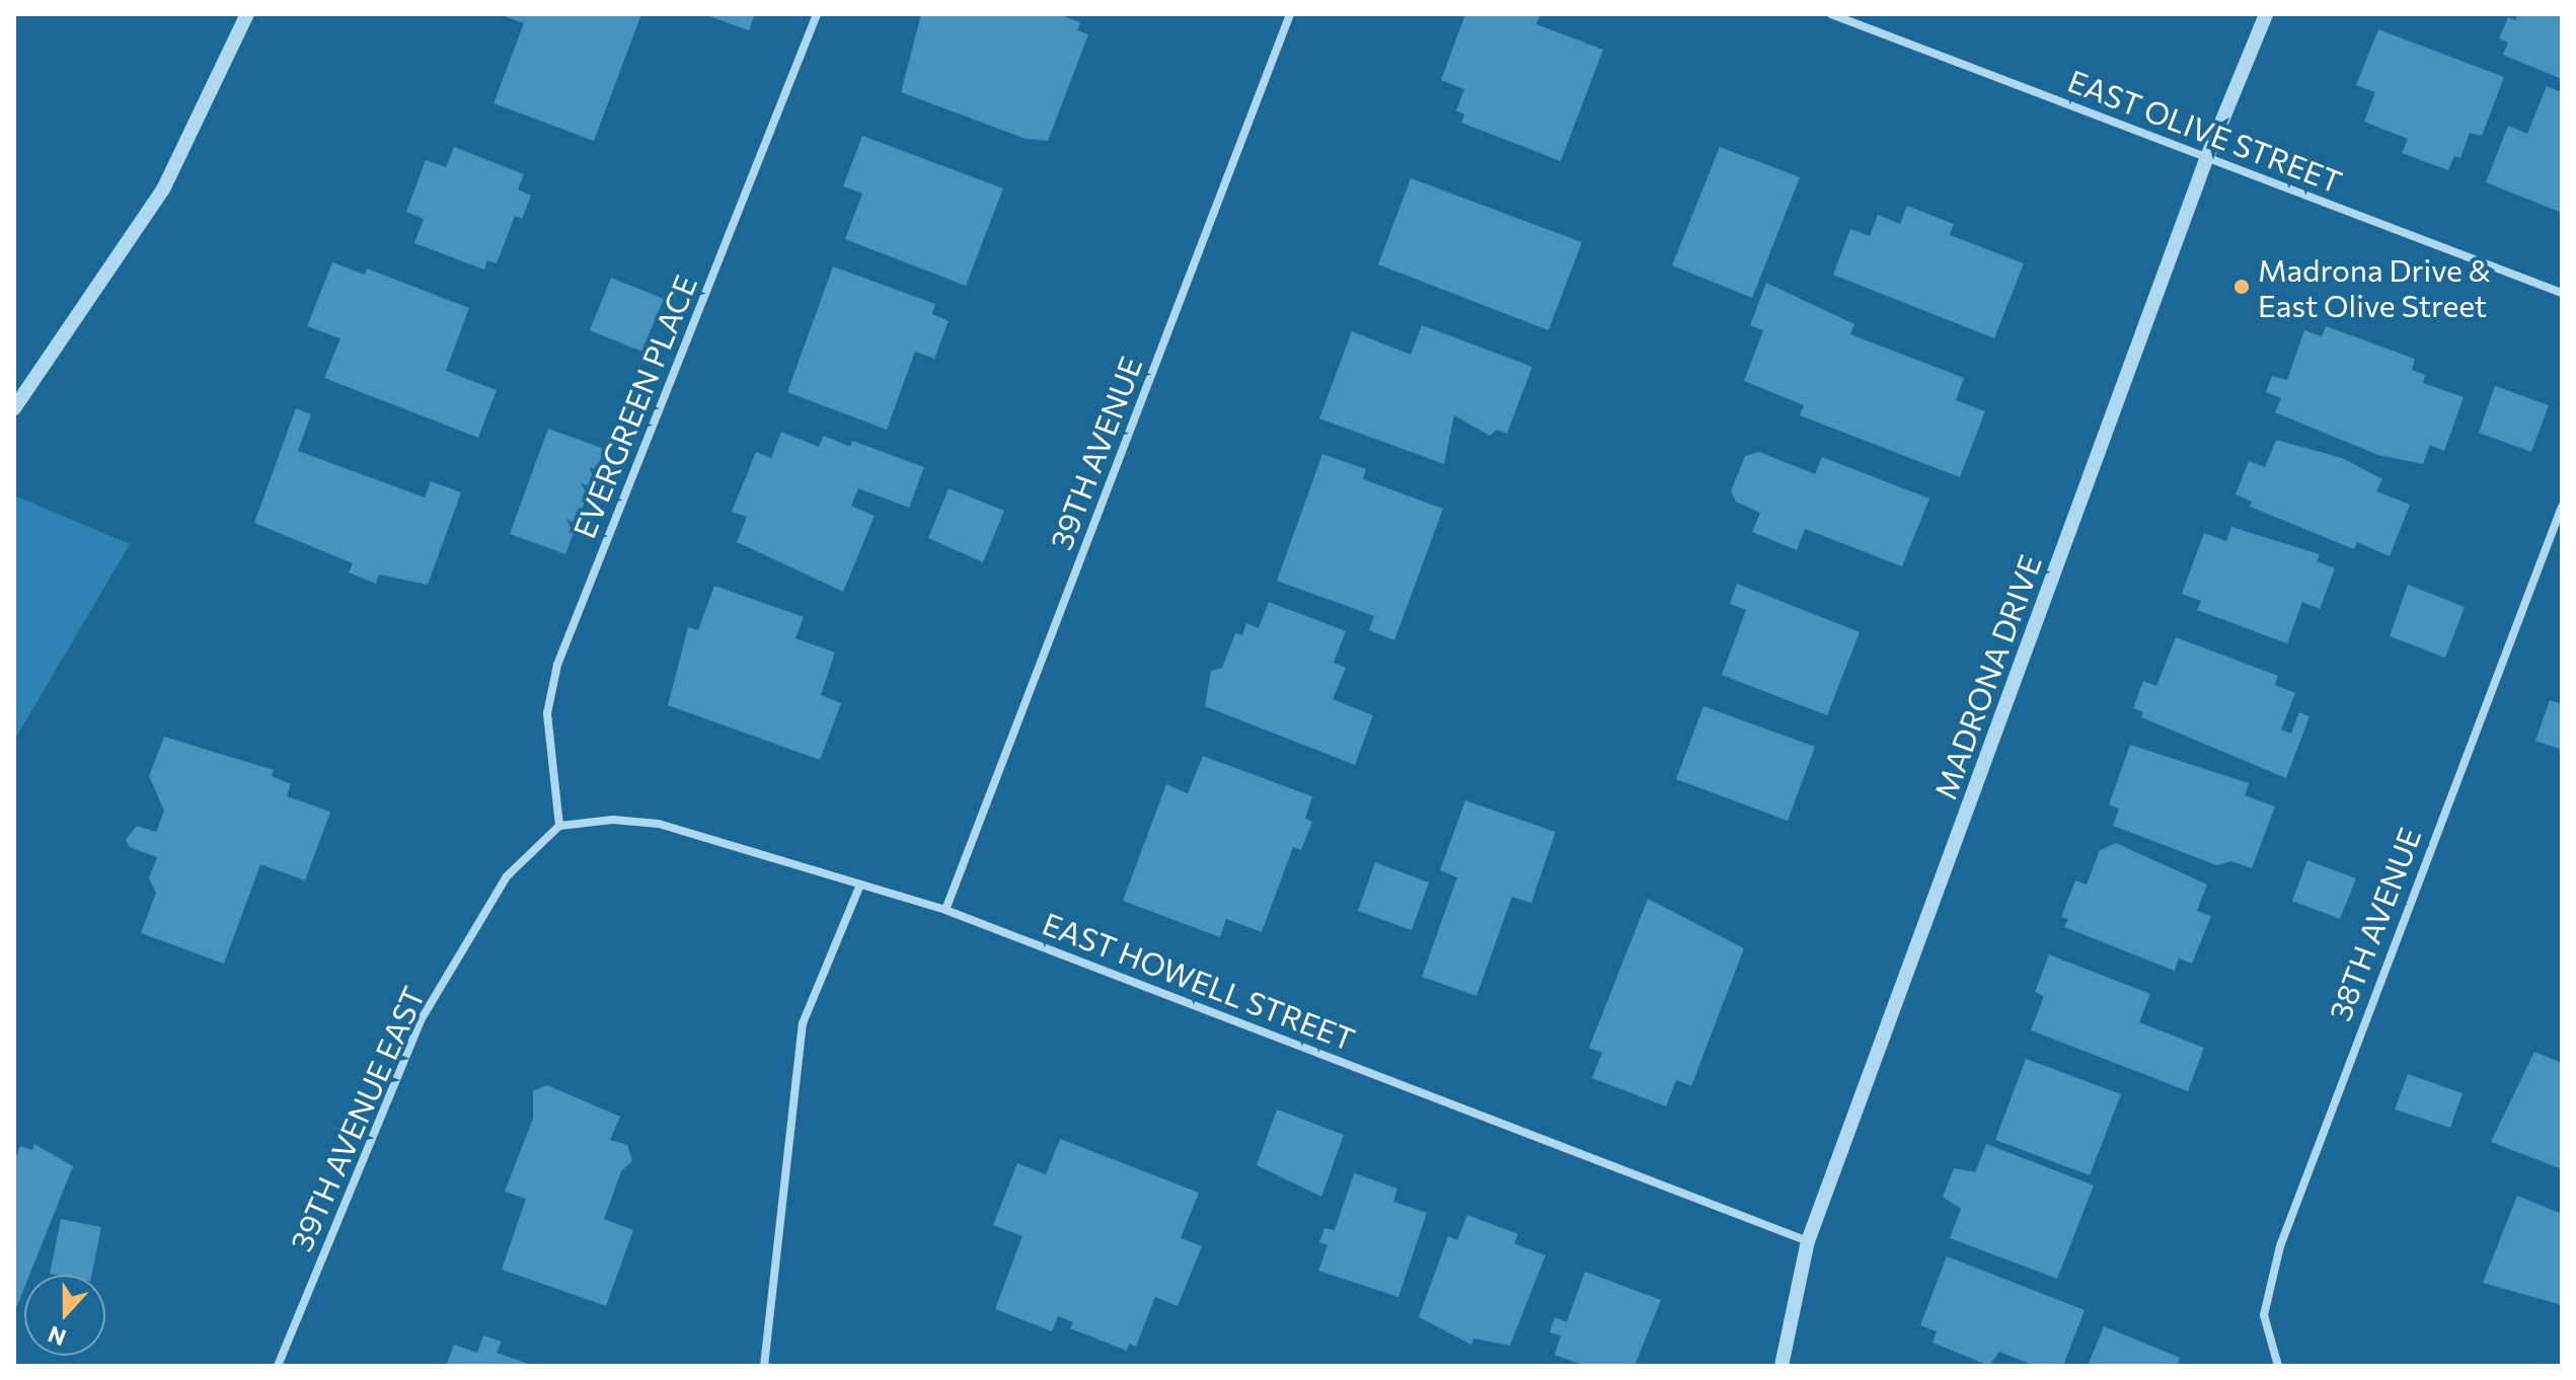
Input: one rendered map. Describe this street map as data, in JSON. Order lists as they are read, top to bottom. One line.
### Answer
{"streets":{"street":["EAST OLIVE STREET","EVERGREEN PLACE","39TH AVENUE","MADRONA DRIVE","38TH AVENUE","EAST HOWELL STREET","39TH AVENUE EAST"]},"crossings":[["EAST OLIVE STREET","MADRONA DRIVE"],["EVERGREEN PLACE","EAST HOWELL STREET"],["EVERGREEN PLACE","39TH AVENUE EAST"],["39TH AVENUE","EAST HOWELL STREET"],["MADRONA DRIVE","EAST HOWELL STREET"],["EAST HOWELL STREET","39TH AVENUE EAST"]],"places":["Madrona Drive & East Olive Street"],"north":"bottom"}
